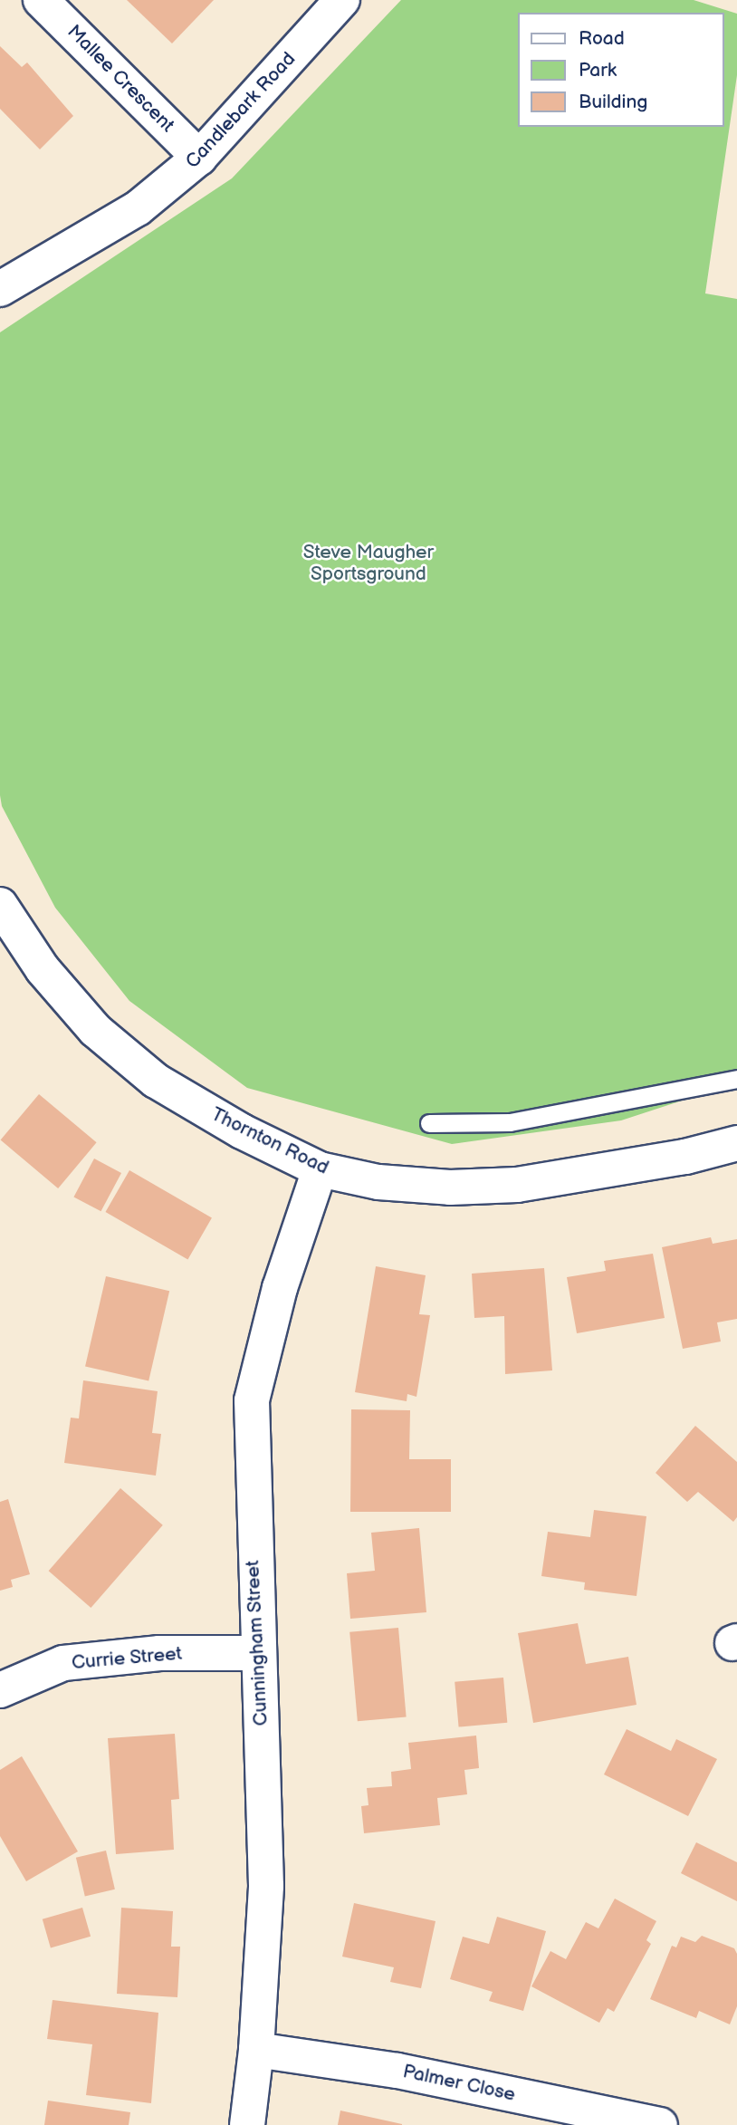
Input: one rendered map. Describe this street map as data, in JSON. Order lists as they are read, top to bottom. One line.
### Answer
{"streets":{"street":["Mallee Crescent","Candlebark Road","Thornton Road","Cunningham Street","Currie Street","Palmer Close"]},"crossings":[["Mallee Crescent","Candlebark Road"],["Thornton Road","Cunningham Street"],["Cunningham Street","Currie Street"],["Cunningham Street","Palmer Close"]],"parks":["Steve Maugher Sportsground"],"legend":["Road","Park","Building"]}
